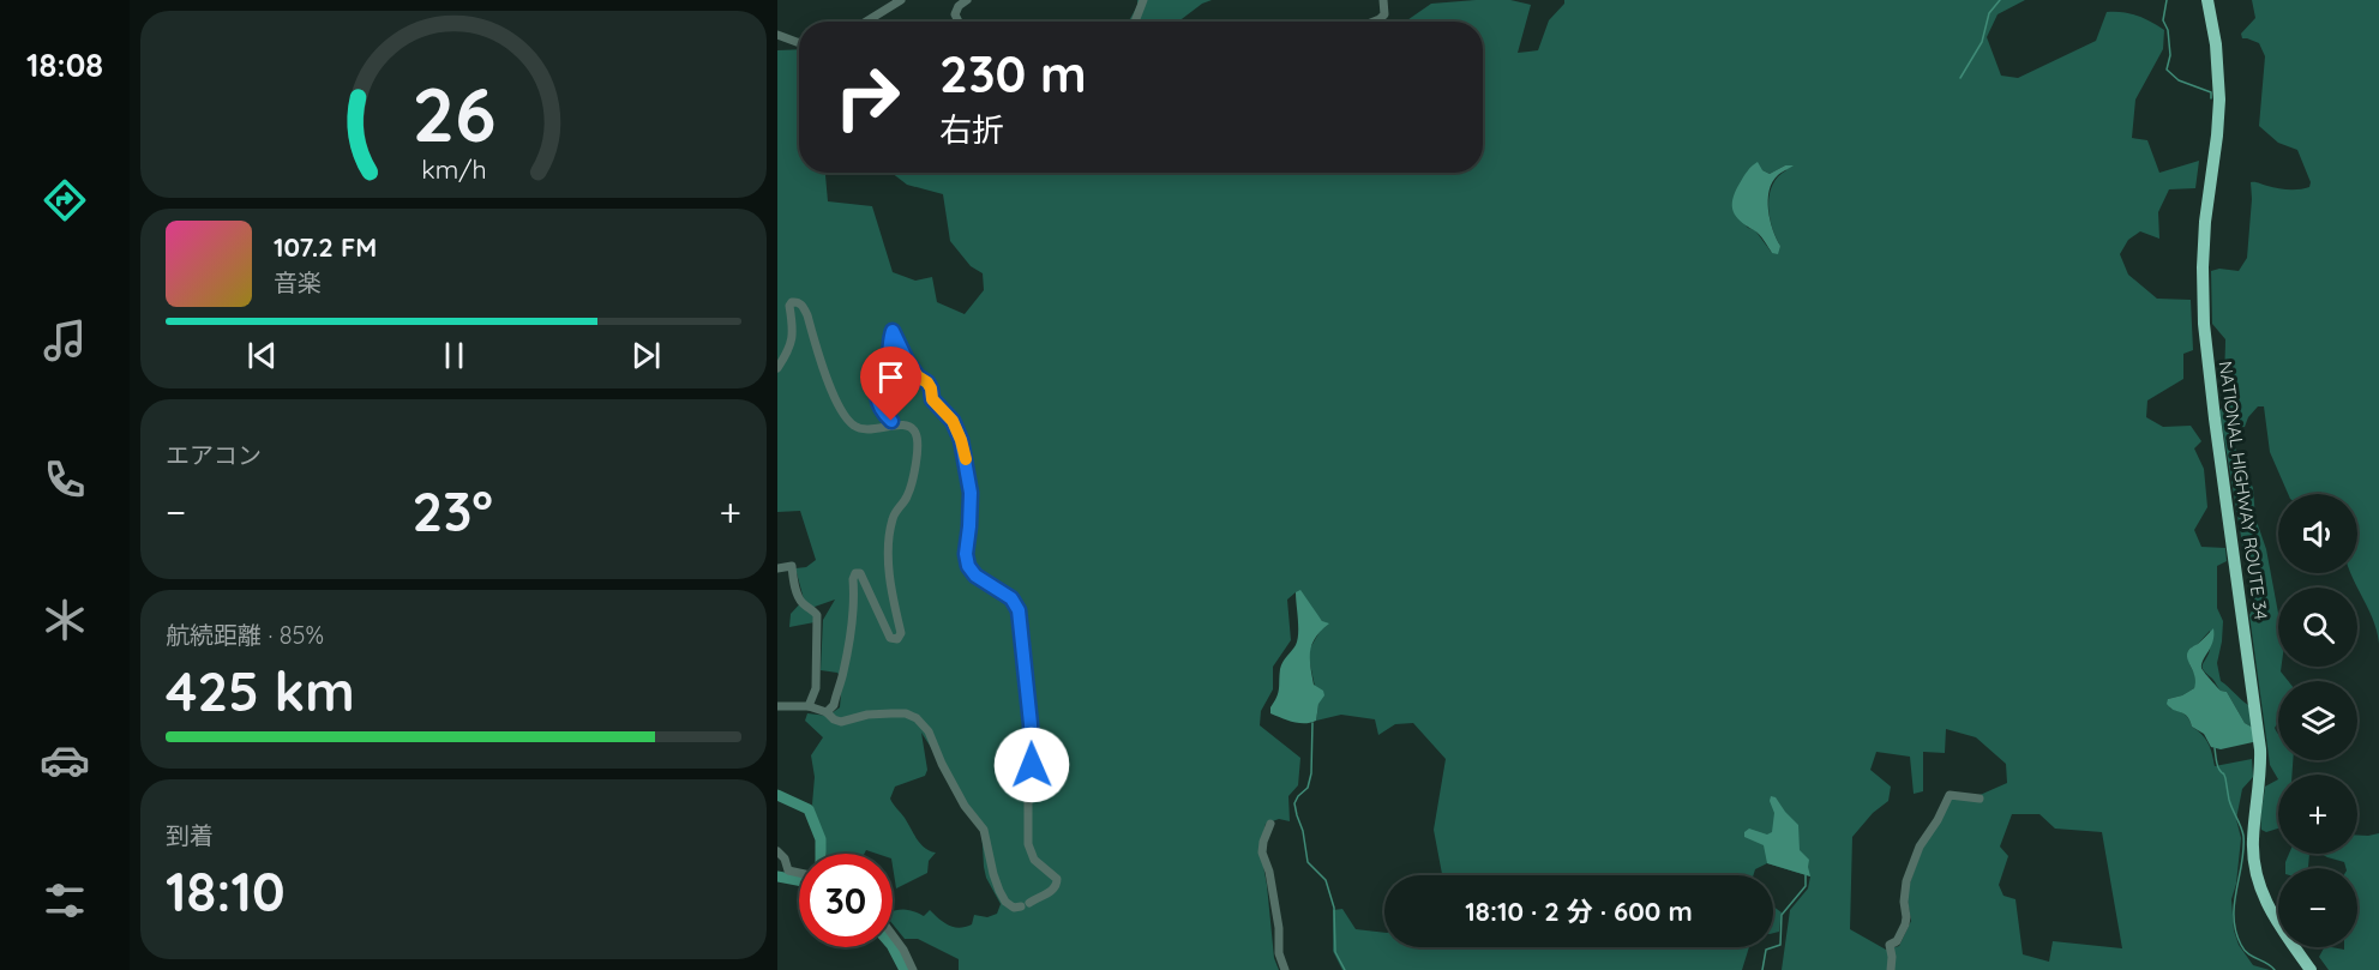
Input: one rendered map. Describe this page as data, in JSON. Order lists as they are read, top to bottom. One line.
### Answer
{"streets":{"highway":["NATIONAL HIGHWAY ROUTE 34"]},"page":{"tabs":"18:08","turn":["230 m","右折"],"song":["107.2 FM","音楽"],"tile":["エアコン",["航続距離 · 85%","425 km"],["到着","18:10"]],"heat":["−","23°","+"],"map_buttons":["+","−"],"limit":"30","trip":"18:10 · 2 分 · 600 m","gauge":["26","km/h"]}}
